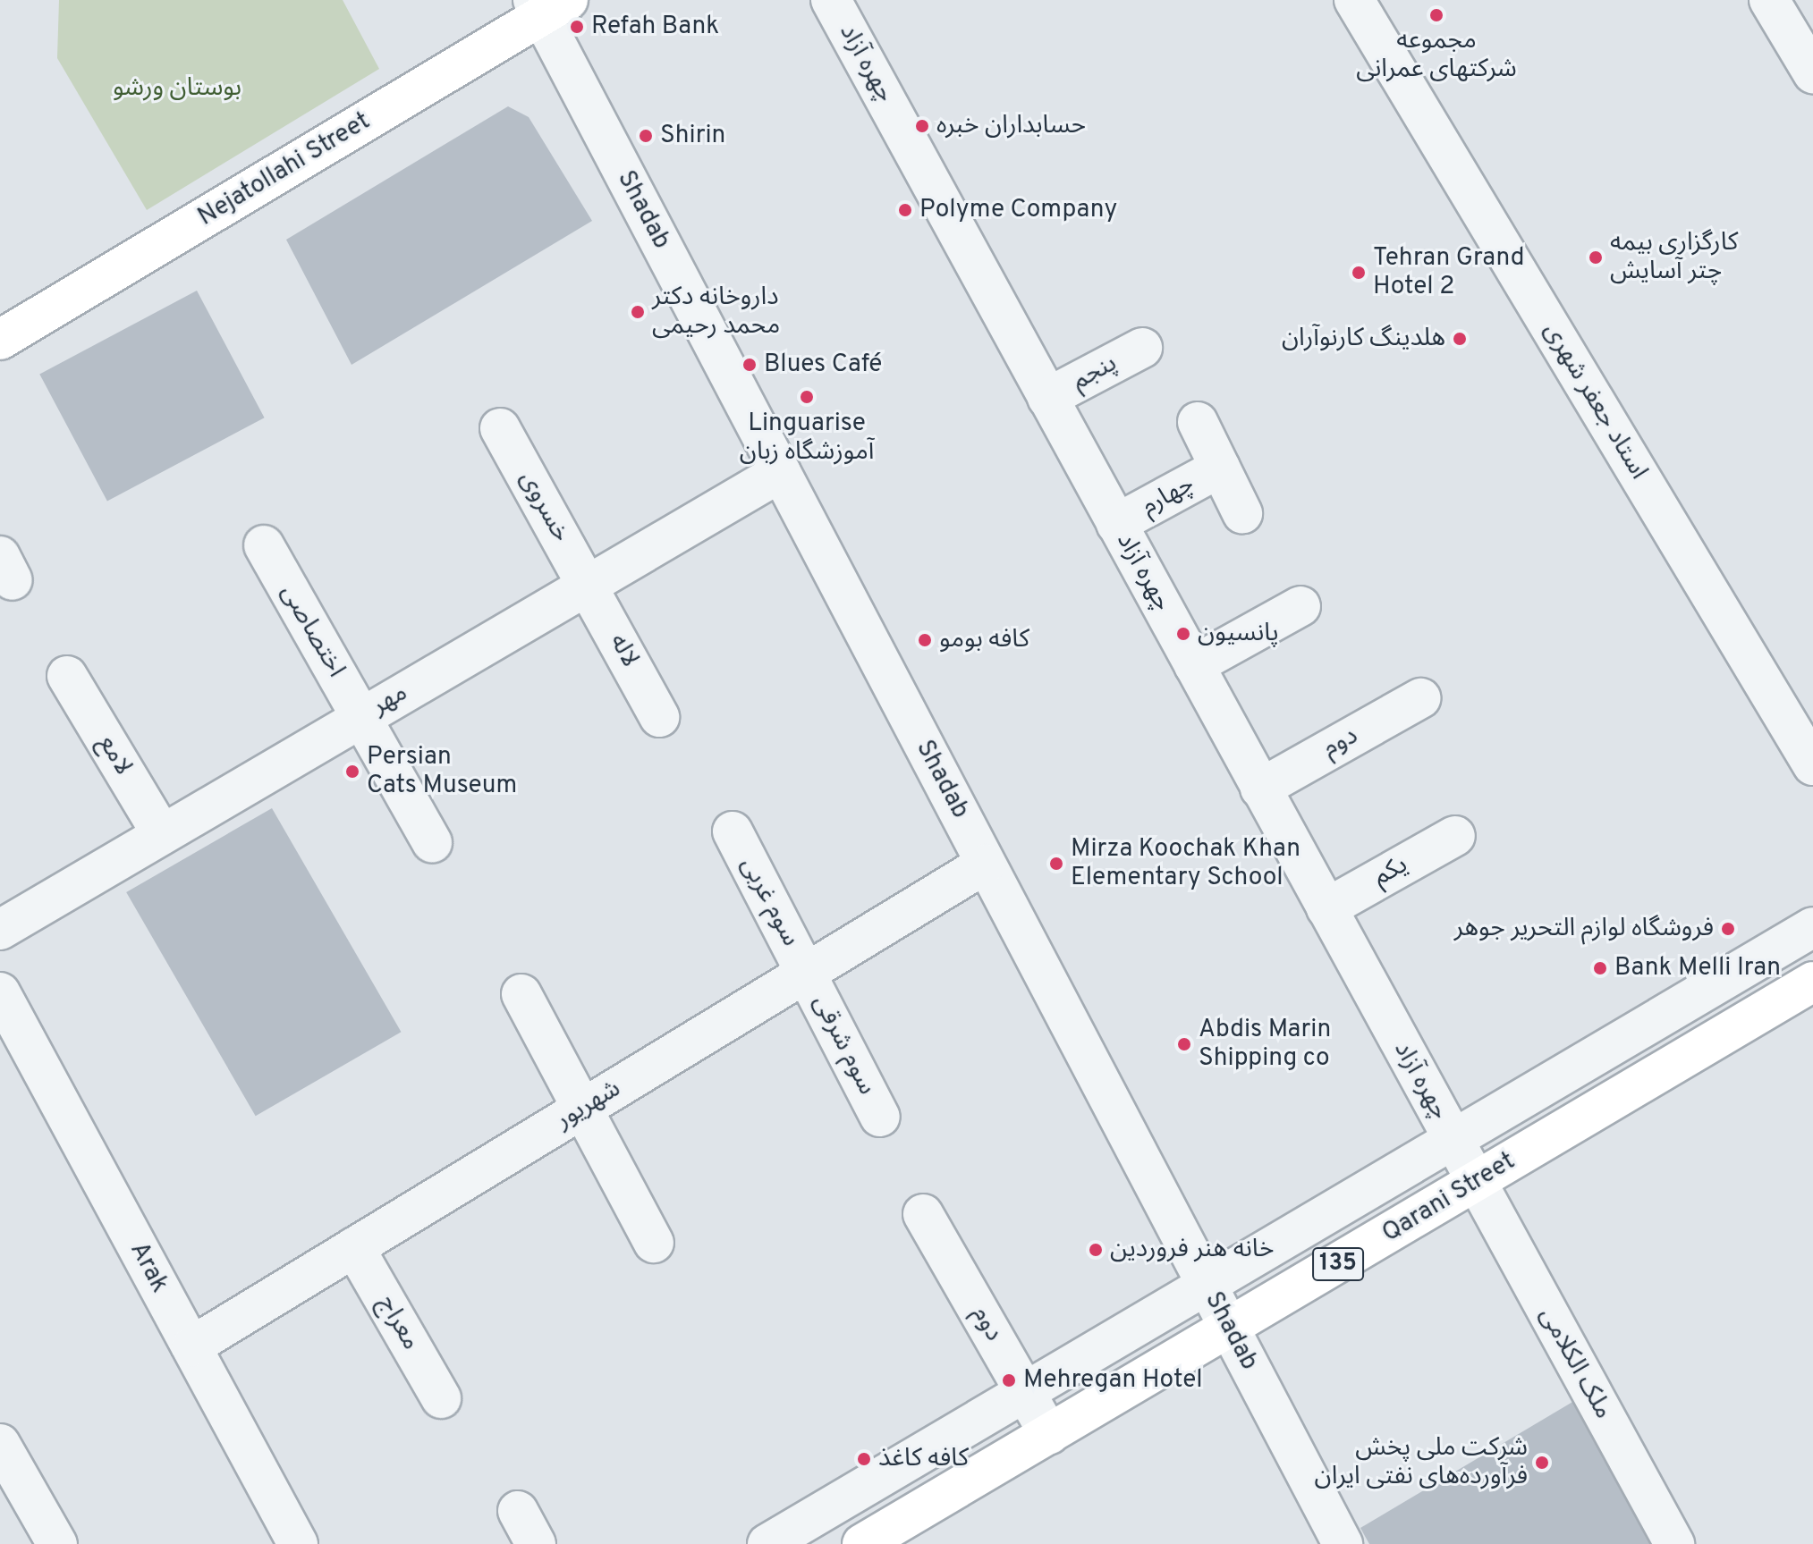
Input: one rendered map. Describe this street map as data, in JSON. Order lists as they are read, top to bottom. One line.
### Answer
{"streets":{"main road":["Nejatollahi Street","Qarani Street","135"],"street":["چهره آزاد","Shadab","پنجم","استاد جعفر شهری","چهارم","خسروی","اختصاصی","لاله","مهر","دوم","لامع","یکم","سوم غربی","سوم شرقی","شهریور","Arak","معراج","ملک الکلامی"]},"crossings":[["چهره آزاد","پنجم"],["چهره آزاد","چهارم"],["چهره آزاد","دوم"],["چهره آزاد","یکم"],["چهره آزاد","Qarani Street"],["چهره آزاد","ملک الکلامی"],["Nejatollahi Street","Shadab"],["Shadab","مهر"],["Shadab","شهریور"],["Shadab","Qarani Street"],["خسروی","لاله"],["خسروی","مهر"],["اختصاصی","مهر"],["لاله","مهر"],["مهر","لامع"],["دوم","Qarani Street"],["سوم غربی","سوم شرقی"],["سوم غربی","شهریور"],["سوم شرقی","شهریور"],["شهریور","Arak"],["شهریور","معراج"],["Qarani Street","ملک الکلامی"]],"parks":["بوستان ورشو"],"places":["مجموعه شرکتهای عمرانی","Refah Bank","حسابداران خبره","Shirin","Polyme Company","کارگزاری بیمه چتر آسایش","Tehran Grand Hotel 2","داروخانه دکتر محمد رحیمی","هلدینگ کارنوآران","Blues Café","Linguarise آموزشگاه زبان","پانسیون","کافه بومو","Persian Cats Museum","Mirza Koochak Khan Elementary School","فروشگاه لوازم التحریر جوهر","Bank Melli Iran","Abdis Marin Shipping co","خانه هنر فروردین","Mehregan Hotel","کافه کاغذ","شرکت ملی پخش فرآورده‌های نفتی ایران"]}
